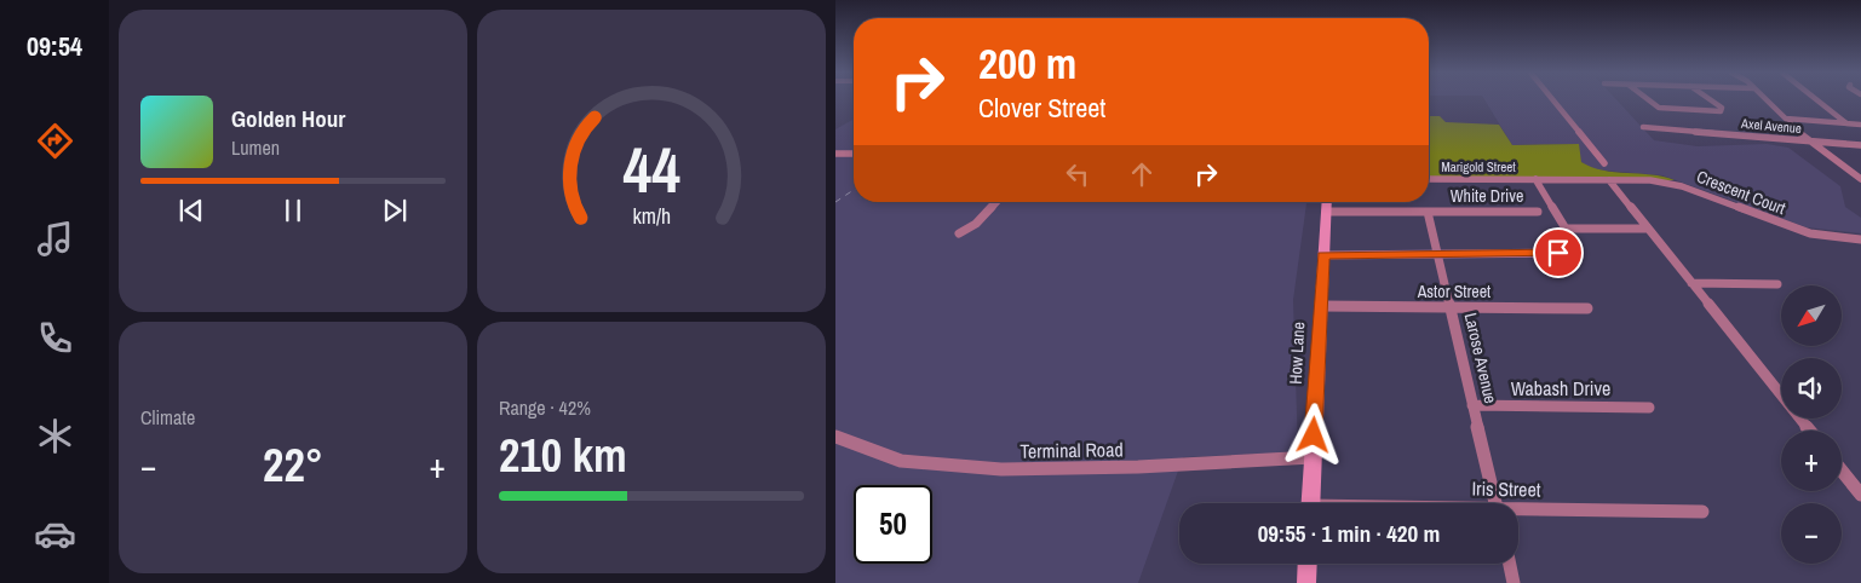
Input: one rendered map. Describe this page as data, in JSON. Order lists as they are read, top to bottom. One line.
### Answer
{"streets":{"main road":["How Lane"],"street":["Axel Avenue","Marigold Street","Crescent Court","White Drive","Astor Street","Larose Avenue","Wabash Drive","Terminal Road","Iris Street"]},"crossings":[["Marigold Street","Crescent Court"],["White Drive","How Lane"],["White Drive","Larose Avenue"],["Astor Street","How Lane"],["Astor Street","Larose Avenue"],["How Lane","Terminal Road"],["Larose Avenue","Wabash Drive"]],"north":"bottom left","page":{"tabs":"09:54","turn":["200 m","Clover Street"],"song":["Golden Hour","Lumen"],"map_buttons":["+","−"],"tile":["Climate",["Range · 42%","210 km"]],"heat":["−","22°","+"],"limit":"50","trip":"09:55 · 1 min · 420 m","gauge":["44","km/h"]}}
